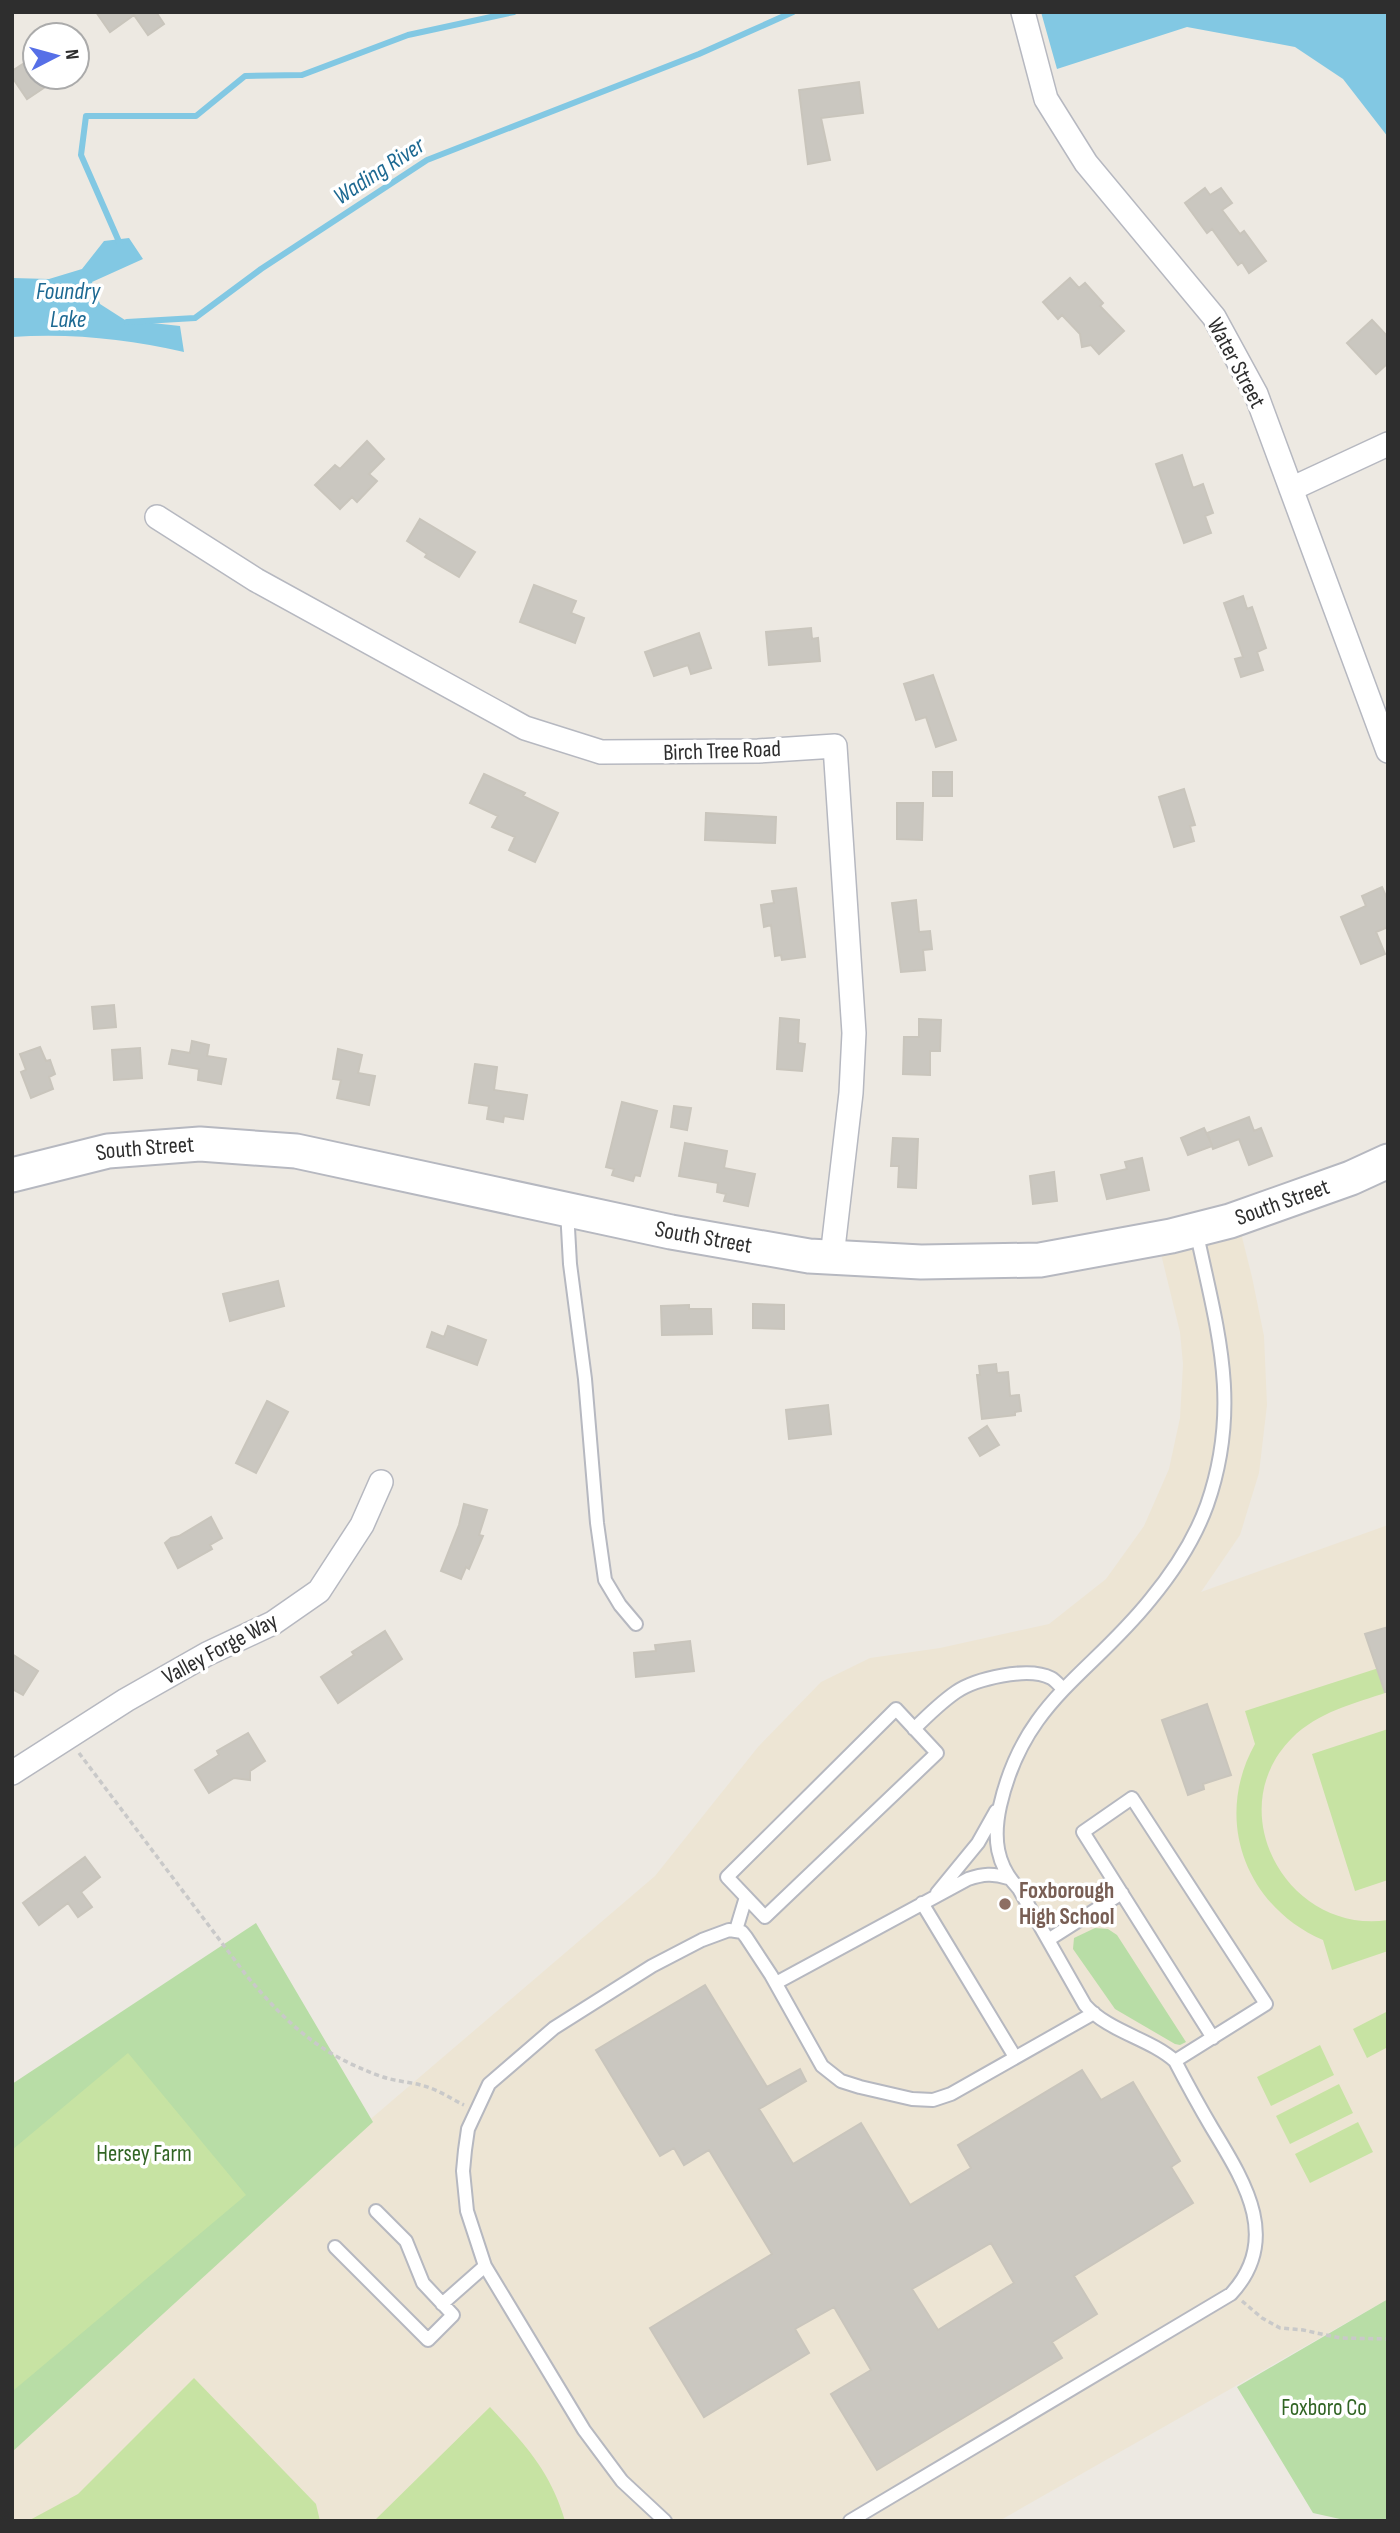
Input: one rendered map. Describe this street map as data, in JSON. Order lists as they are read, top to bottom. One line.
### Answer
{"streets":{"main road":["South Street"],"street":["Water Street","Birch Tree Road","Valley Forge Way"]},"crossings":[["Birch Tree Road","South Street"]],"water":["Wading River","Foundry Lake"],"parks":["Hersey Farm","Foxboro Co"],"places":["Foxborough High School"],"north":"right"}
